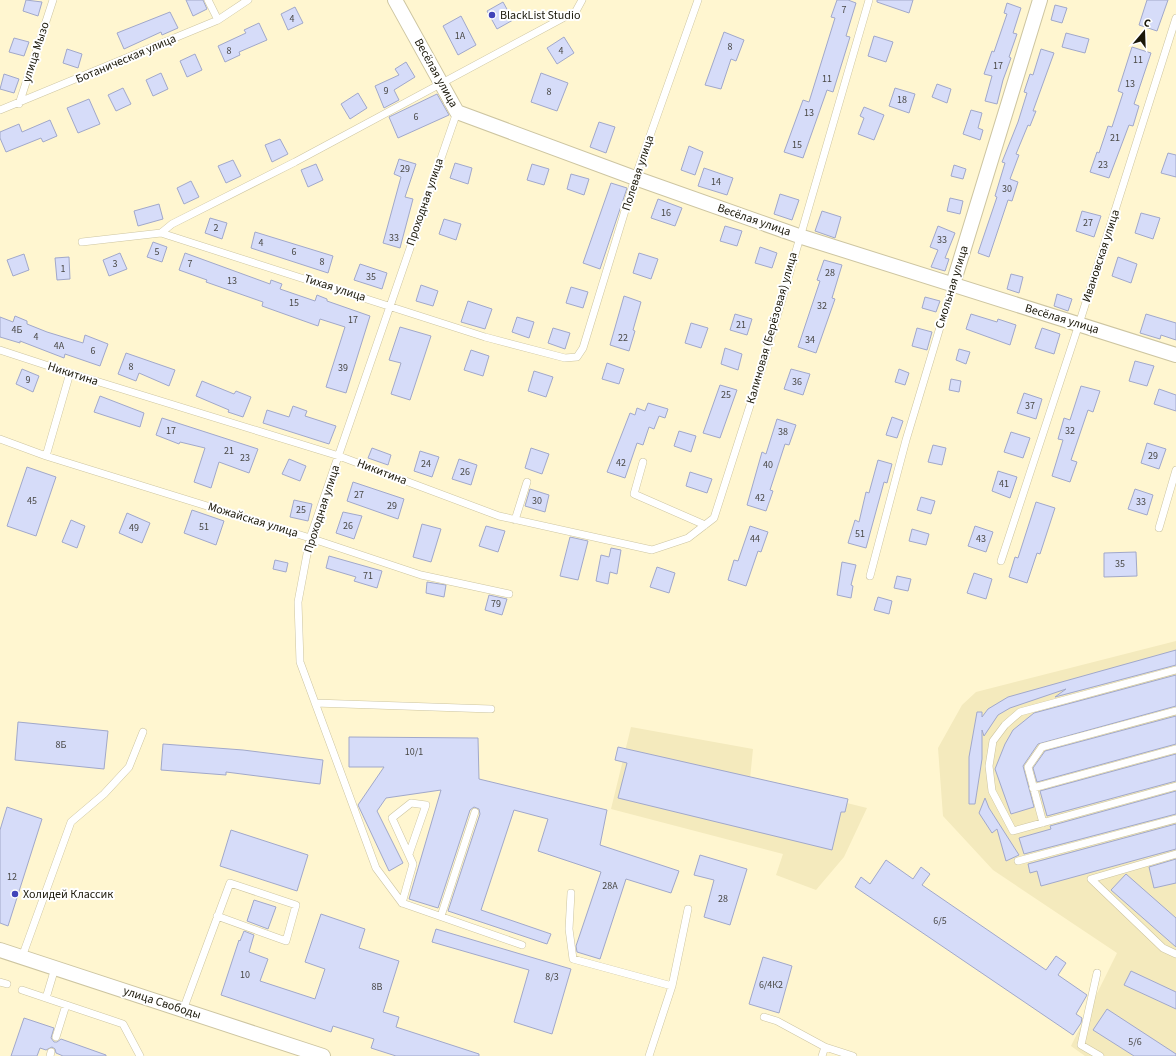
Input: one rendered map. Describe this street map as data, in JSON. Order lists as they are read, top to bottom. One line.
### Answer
{"streets":{"street":["Весёлая улица","Смольная улица","улица Свободы"],"lane":["улица Мызо","Ботаническая улица","Полевая улица","Проходная улица","Ивановская улица","Тихая улица","Калиновая (Берёзовая) улица","Никитина","Можайская улица"]},"crossings":[["улица Мызо","Ботаническая улица"],["Весёлая улица","Полевая улица"],["Весёлая улица","Проходная улица"],["Весёлая улица","Ивановская улица"],["Весёлая улица","Смольная улица"],["Весёлая улица","Калиновая (Берёзовая) улица"],["Полевая улица","Тихая улица"],["Проходная улица","Тихая улица"],["Проходная улица","Никитина"],["Проходная улица","Можайская улица"],["Калиновая (Берёзовая) улица","Никитина"]],"places":["BlackList Studio","Холидей Классик"],"house_numbers":["7","4","1А","8","8","4","11","17","11","13","9","8","18","13","6","21","15","23","29","14","30","16","27","2","33","33","4","5","6","8","3","7","1","28","35","13","15","32","17","21","4Б","4","22","34","4А","6","8","39","9","36","25","37","17","32","38","21","29","23","42","24","40","26","41","27","42","45","30","33","29","25","26","51","49","51","44","43","35","71","79","8Б","10/1","12","28А","28","6/5","10","8/3","6/4К2","8В","5/6"],"north":"top"}
